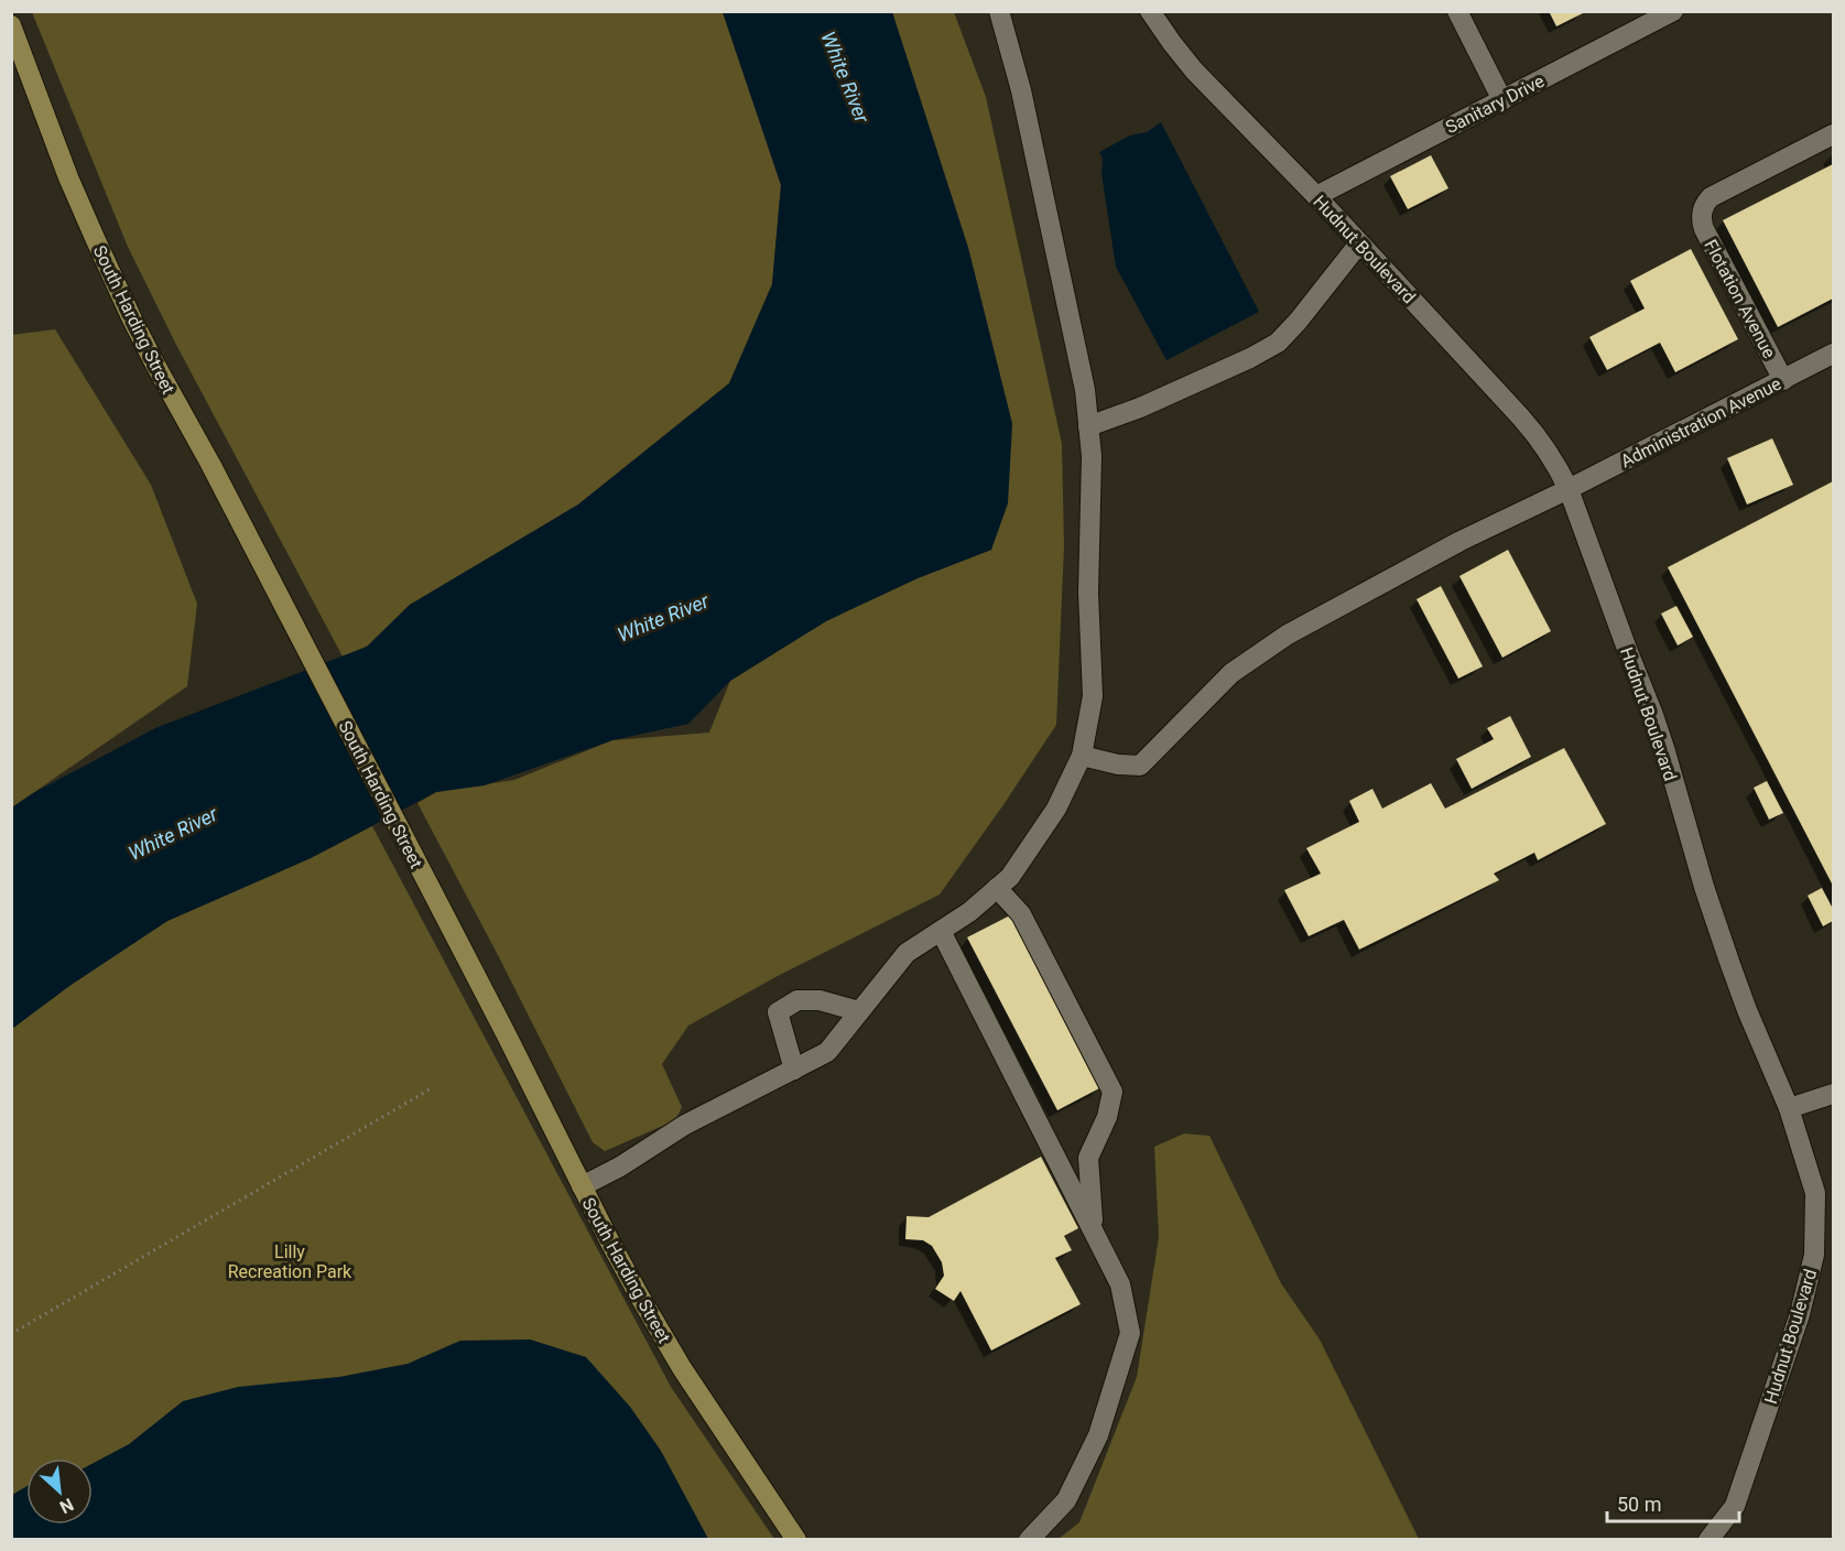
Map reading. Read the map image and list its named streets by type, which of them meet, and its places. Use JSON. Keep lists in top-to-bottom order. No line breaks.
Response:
{"streets":{"main road":["South Harding Street"],"street":["Sanitary Drive","Hudnut Boulevard","Flotation Avenue","Administration Avenue"]},"crossings":[["Sanitary Drive","Hudnut Boulevard"],["Hudnut Boulevard","Administration Avenue"],["Flotation Avenue","Administration Avenue"]],"water":["White River"],"parks":["Lilly Recreation Park"],"scale_bar":"50 m","north":"bottom right"}
